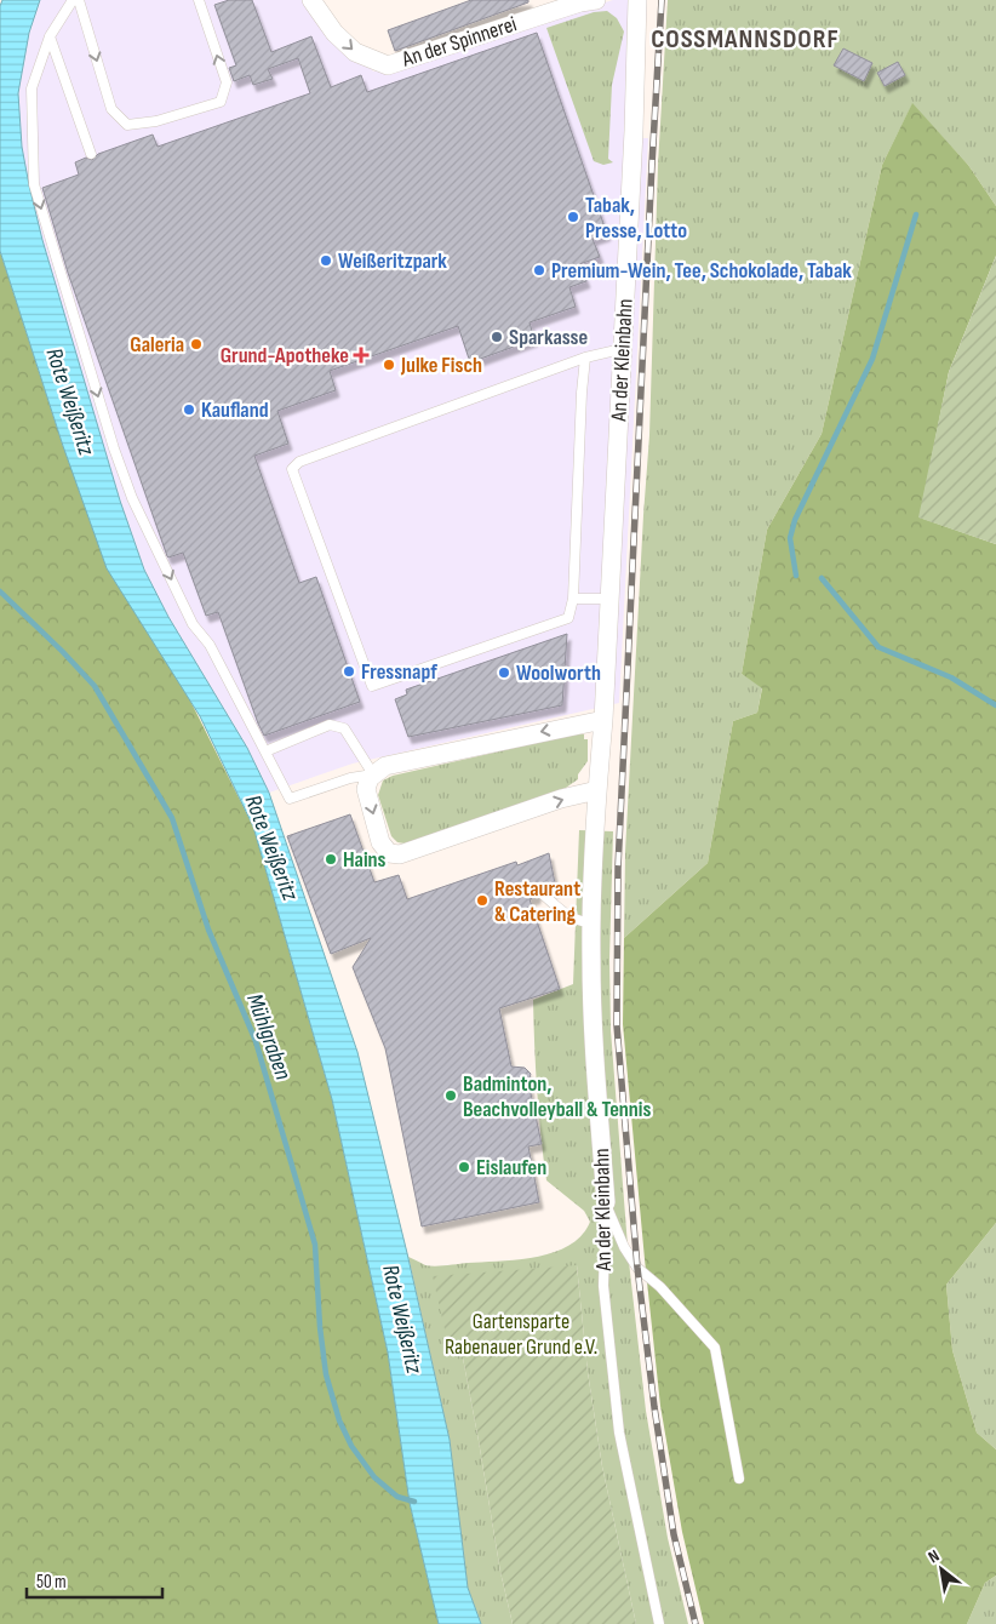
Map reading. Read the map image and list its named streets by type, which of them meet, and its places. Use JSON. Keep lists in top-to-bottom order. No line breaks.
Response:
{"streets":{"street":["An der Spinnerei","An der Kleinbahn"]},"one_way":["An der Spinnerei"],"districts":["COSSMANNSDORF"],"water":["Rote Weißeritz","Mühlgraben"],"parks":["Gartensparte Rabenauer Grund e.V."],"places":{"other":["Tabak, Presse, Lotto","Weißeritzpark","Premium-Wein, Tee, Schokolade, Tabak","Sparkasse","Galeria","Julke Fisch","Kaufland","Fressnapf","Woolworth","Hains","Restaurant & Catering","Badminton, Beachvolleyball & Tennis","Eislaufen"],"health":["Grund-Apotheke"]},"scale_bar":"50 m","north":"top left"}
